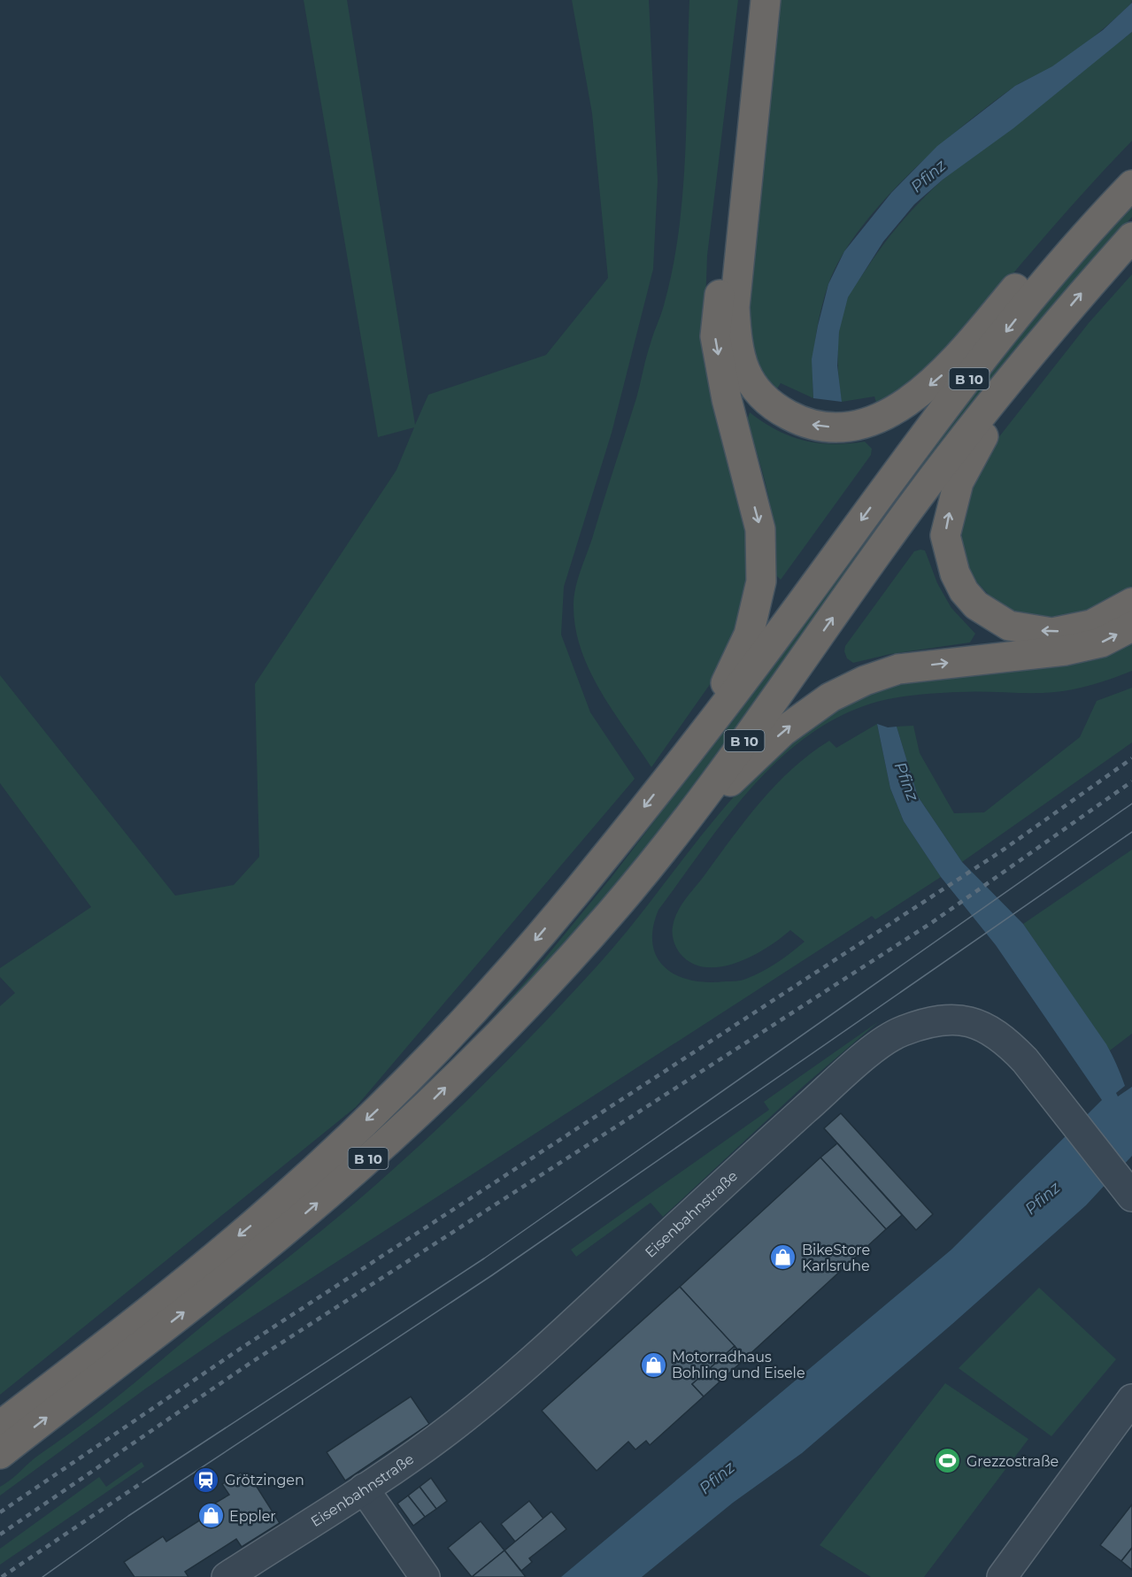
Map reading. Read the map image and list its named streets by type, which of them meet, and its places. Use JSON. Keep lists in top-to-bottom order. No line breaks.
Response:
{"streets":{"highway":["B 10"],"street":["Eisenbahnstraße"]},"water":["Pfinz"],"places":{"shop":["BikeStore Karlsruhe","Motorradhaus Bohling und Eisele","Eppler"],"sports":["Grezzostraße"],"station":["Grötzingen"]}}
